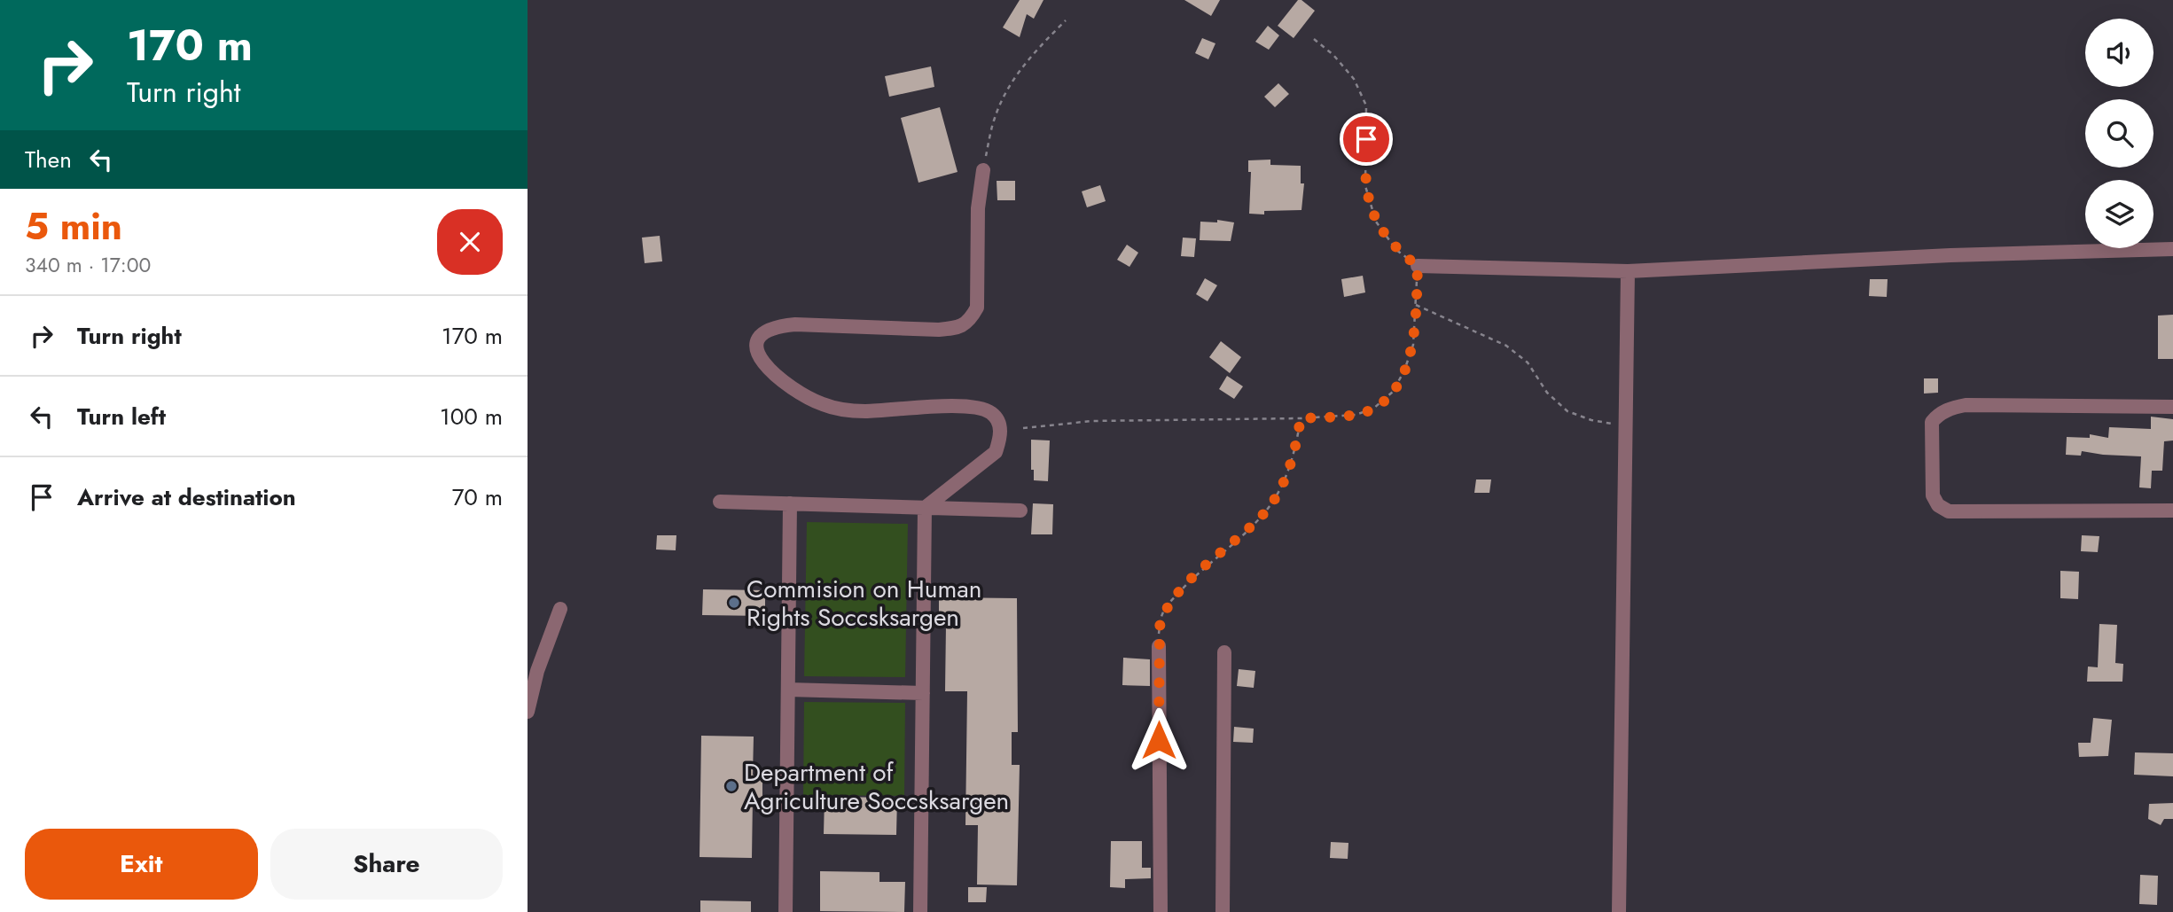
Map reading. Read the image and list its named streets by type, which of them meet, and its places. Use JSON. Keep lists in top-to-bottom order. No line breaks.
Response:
{"places":["Commision on Human Rights Soccsksargen","Department of Agriculture Soccsksargen"],"page":{"turn":["170 m","Turn right"],"then":"Then","heading":["5 min","340 m · 17:00"],"list":[{"name":"Turn right","value":"170 m"},{"name":"Turn left","value":"100 m"},{"name":"Arrive at destination","value":"70 m"}],"buttons":["Exit","Share"]}}
